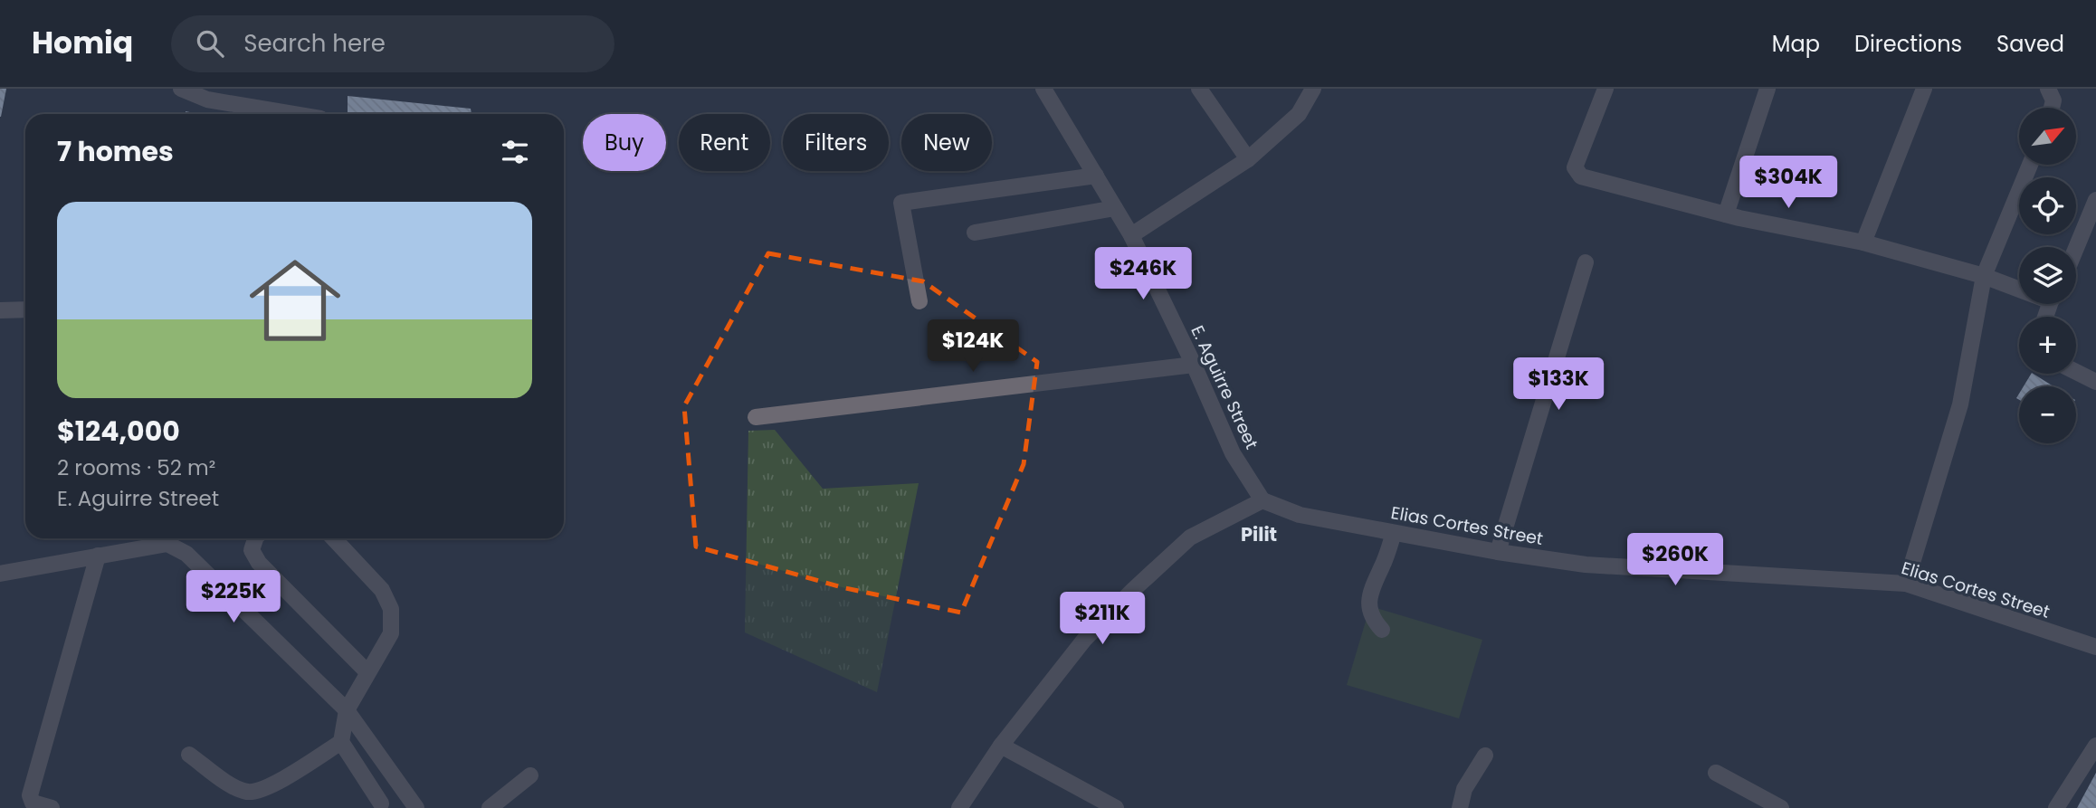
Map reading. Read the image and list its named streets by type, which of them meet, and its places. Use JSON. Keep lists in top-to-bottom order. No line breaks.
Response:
{"streets":{"street":["E. Aguirre Street","Elias Cortes Street"]},"crossings":[["E. Aguirre Street","Elias Cortes Street"]],"districts":["Pilit"],"north":"top right","page":{"header":"Homiq","search":"Search here","nav":["Map","Directions","Saved"],"map_buttons":["+","−"],"chip":["Buy","Rent","Filters","New"],"heading":"7 homes","price":["$304K","$246K","$124K","$133K","$260K","$225K","$211K"],"list":[{"name":"$124,000","note":"2 rooms · 52 m² · E. Aguirre Street"}]}}
